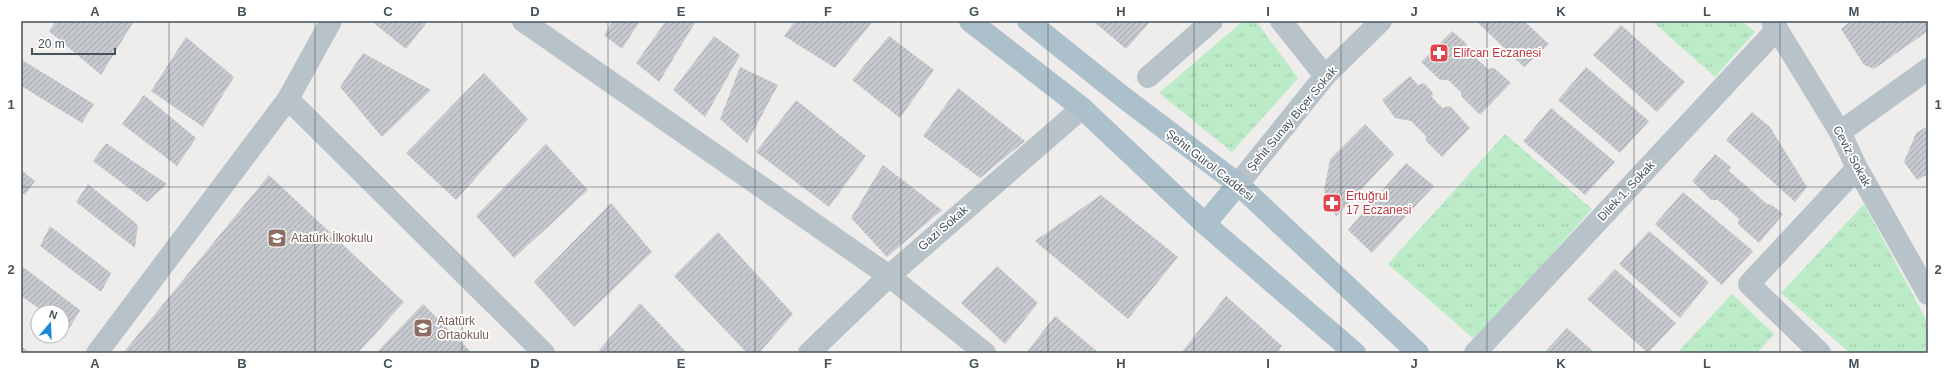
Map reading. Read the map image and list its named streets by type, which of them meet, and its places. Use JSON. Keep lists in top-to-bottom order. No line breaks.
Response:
{"streets":{"main road":["Şehit Gürol Caddesi"],"street":["Şehit Sunay Biçer Sokak","Ceviz Sokak","Dilek 1. Sokak","Gazi Sokak"]},"crossings":[["Şehit Sunay Biçer Sokak","Şehit Gürol Caddesi"],["Ceviz Sokak","Dilek 1. Sokak"]],"places":{"pharmacy":["Elifcan Eczanesi","Ertuğrul 17 Eczanesi"],"school or university":["Atatürk İlkokulu","Atatürk Ortaokulu"]},"scale_bar":"20 m","north":"top","grid":{"columns":["A","B","C","D","E","F","G","H","I","J","K","L","M"],"rows":["1","2"]}}
